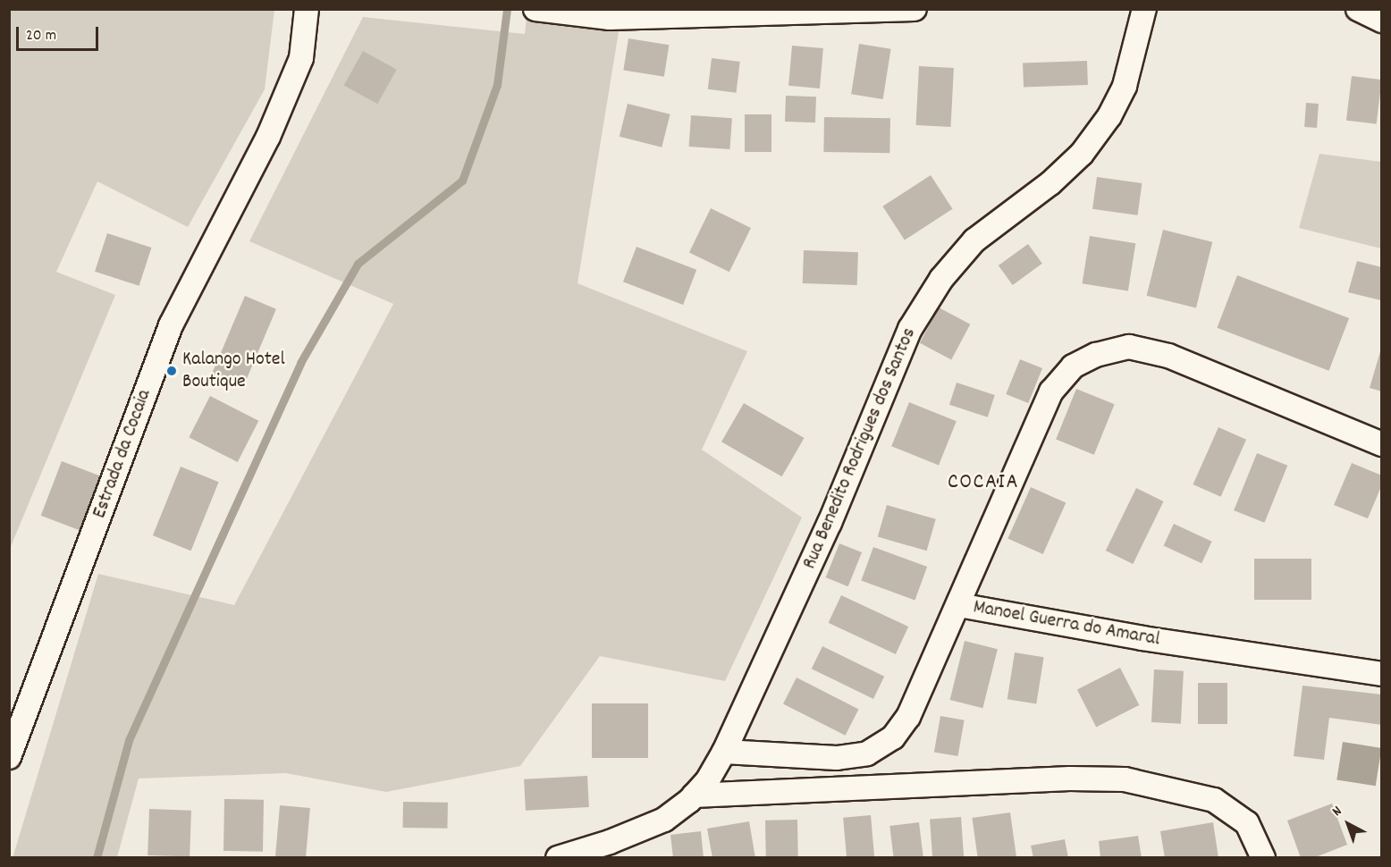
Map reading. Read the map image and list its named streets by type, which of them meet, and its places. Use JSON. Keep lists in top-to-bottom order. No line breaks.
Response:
{"streets":{"street":["Rua Benedito Rodrigues dos Santos","Estrada da Cocaia","Manoel Guerra do Amaral"]},"districts":["COCAIA"],"places":["Kalango Hotel Boutique"],"scale_bar":"20 m","north":"top left"}
